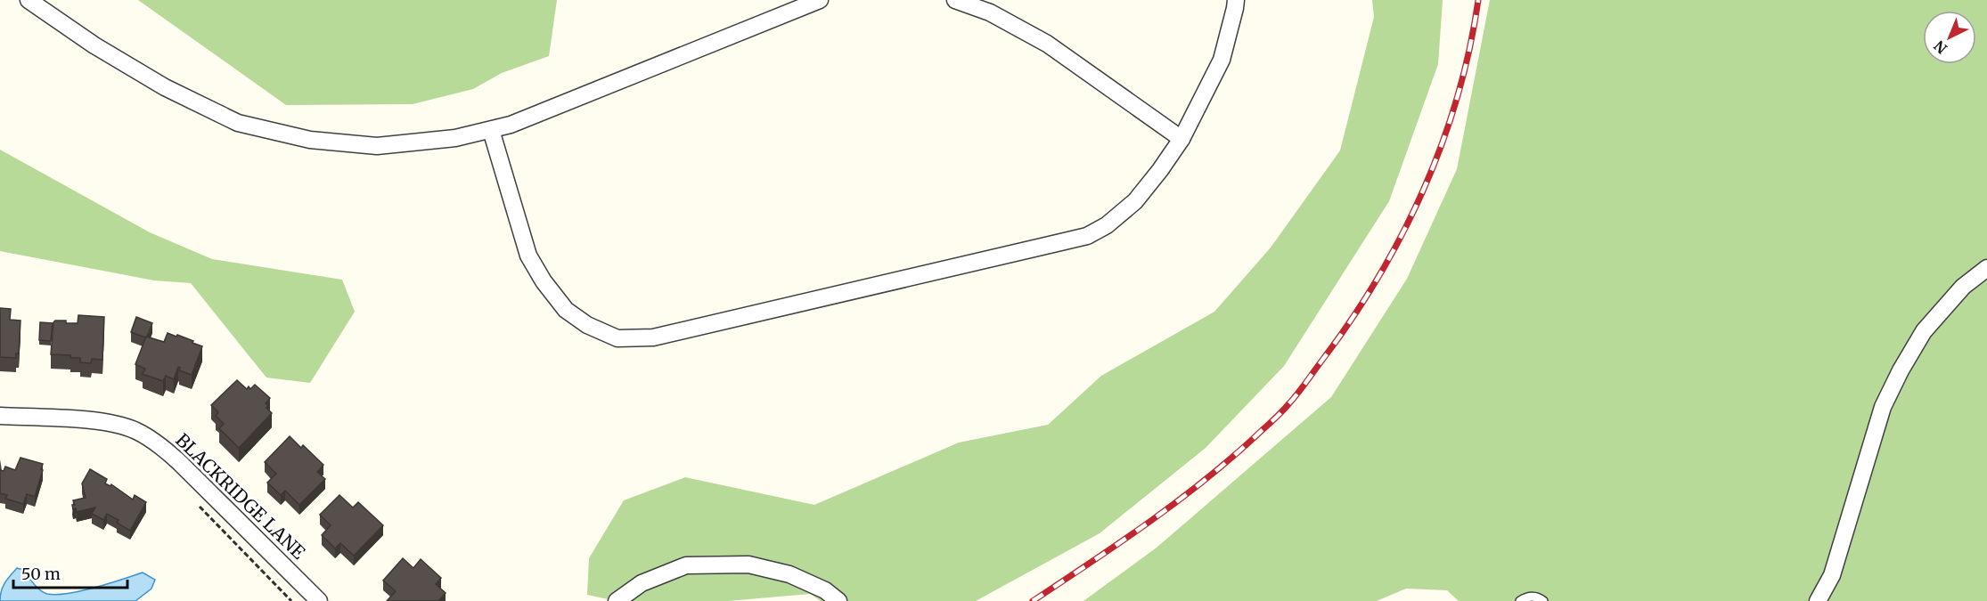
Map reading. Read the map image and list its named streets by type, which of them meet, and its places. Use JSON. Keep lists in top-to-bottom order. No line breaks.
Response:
{"streets":{"street":["BLACKRIDGE LANE"]},"scale_bar":"50 m","north":"bottom left"}
